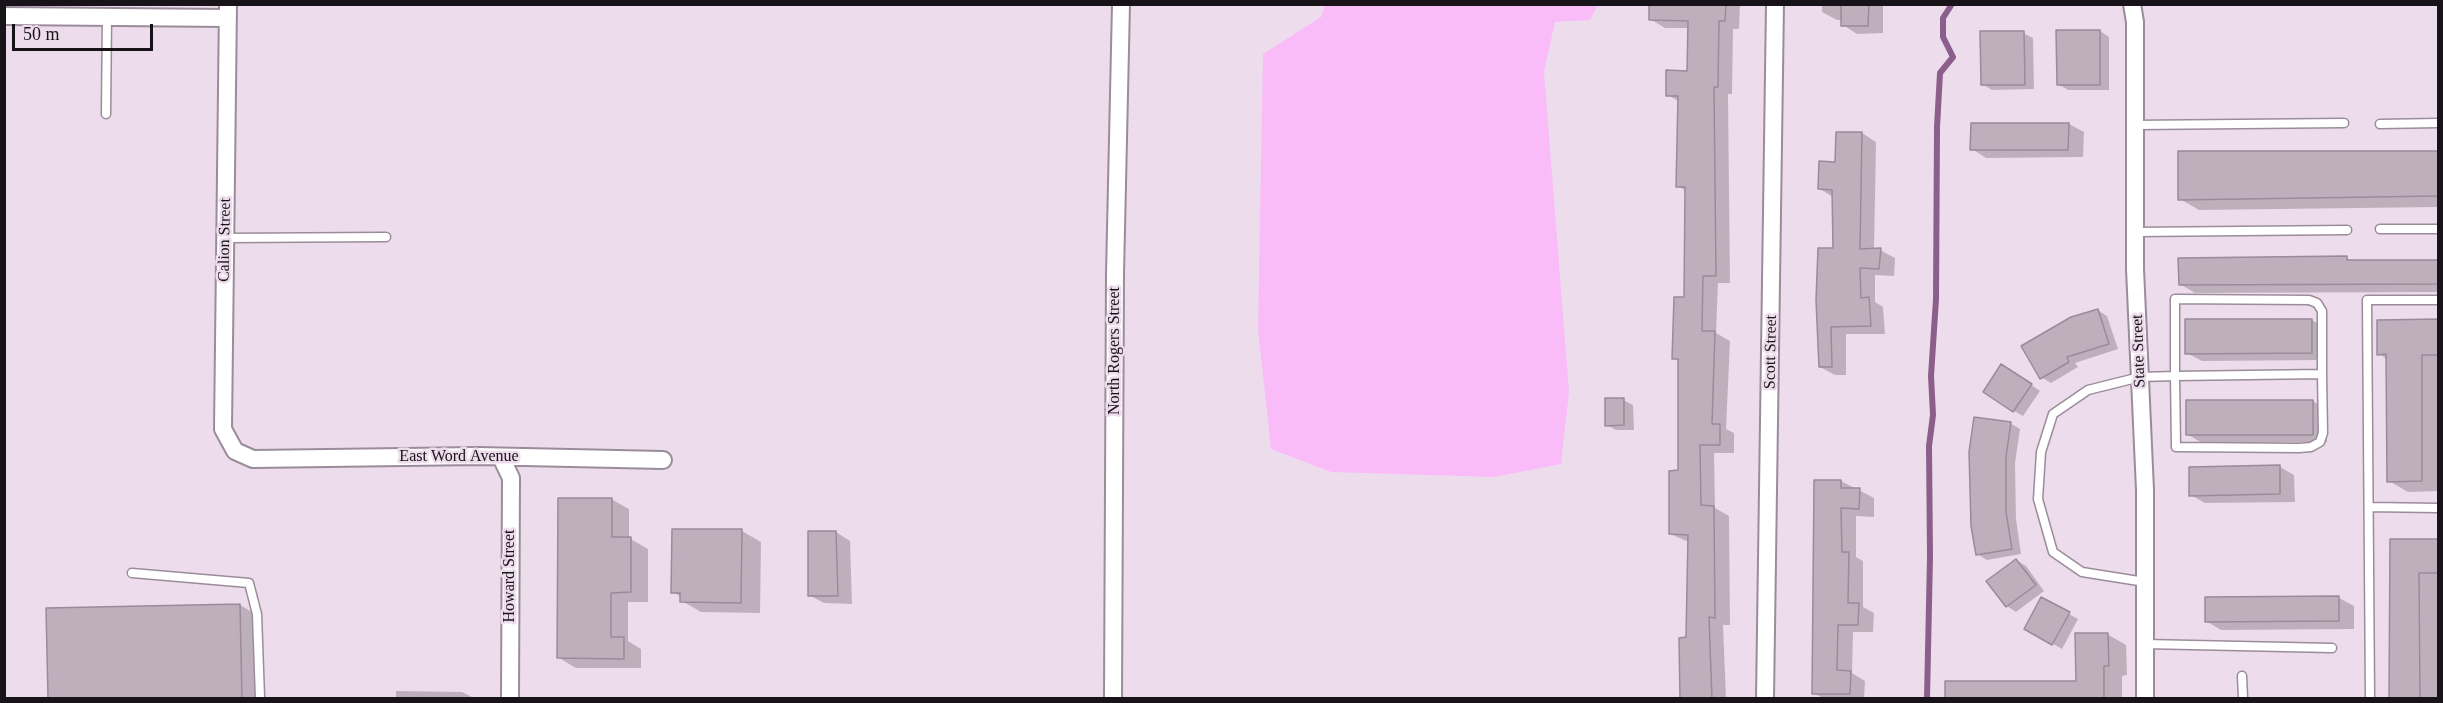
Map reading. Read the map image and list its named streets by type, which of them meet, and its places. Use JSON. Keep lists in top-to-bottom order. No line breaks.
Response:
{"streets":{"street":["Calion Street","North Rogers Street","State Street","Scott Street","East Word Avenue","Howard Street"]},"crossings":[["Calion Street","East Word Avenue"],["East Word Avenue","Howard Street"]],"scale_bar":"50 m"}
